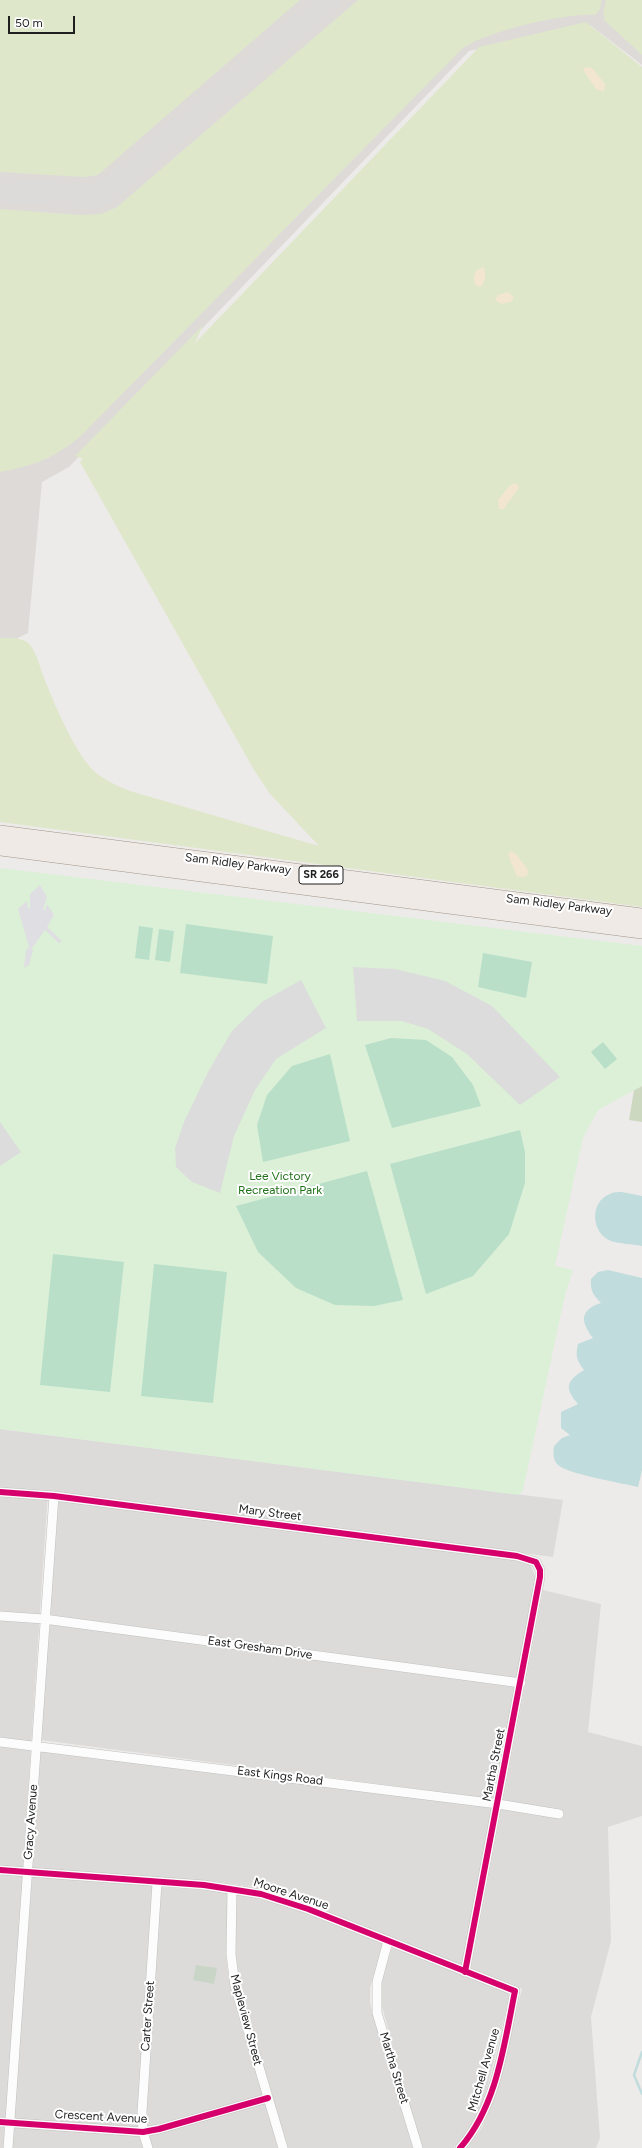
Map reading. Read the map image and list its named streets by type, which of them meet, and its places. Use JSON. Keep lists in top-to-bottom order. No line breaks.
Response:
{"streets":{"main road":["Sam Ridley Parkway","SR 266"],"street":["Mary Street","East Gresham Drive","Martha Street","East Kings Road","Gracy Avenue","Moore Avenue","Carter Street","Mapleview Street","Mitchell Avenue","Crescent Avenue"]},"crossings":[["Mary Street","Martha Street"],["Mary Street","Gracy Avenue"],["East Gresham Drive","Martha Street"],["East Gresham Drive","Gracy Avenue"],["Martha Street","East Kings Road"],["Martha Street","Moore Avenue"],["East Kings Road","Gracy Avenue"],["Gracy Avenue","Moore Avenue"],["Gracy Avenue","Crescent Avenue"],["Moore Avenue","Carter Street"],["Moore Avenue","Mapleview Street"],["Moore Avenue","Mitchell Avenue"],["Carter Street","Crescent Avenue"],["Mapleview Street","Crescent Avenue"]],"parks":["Lee Victory Recreation Park"],"scale_bar":"50 m"}
